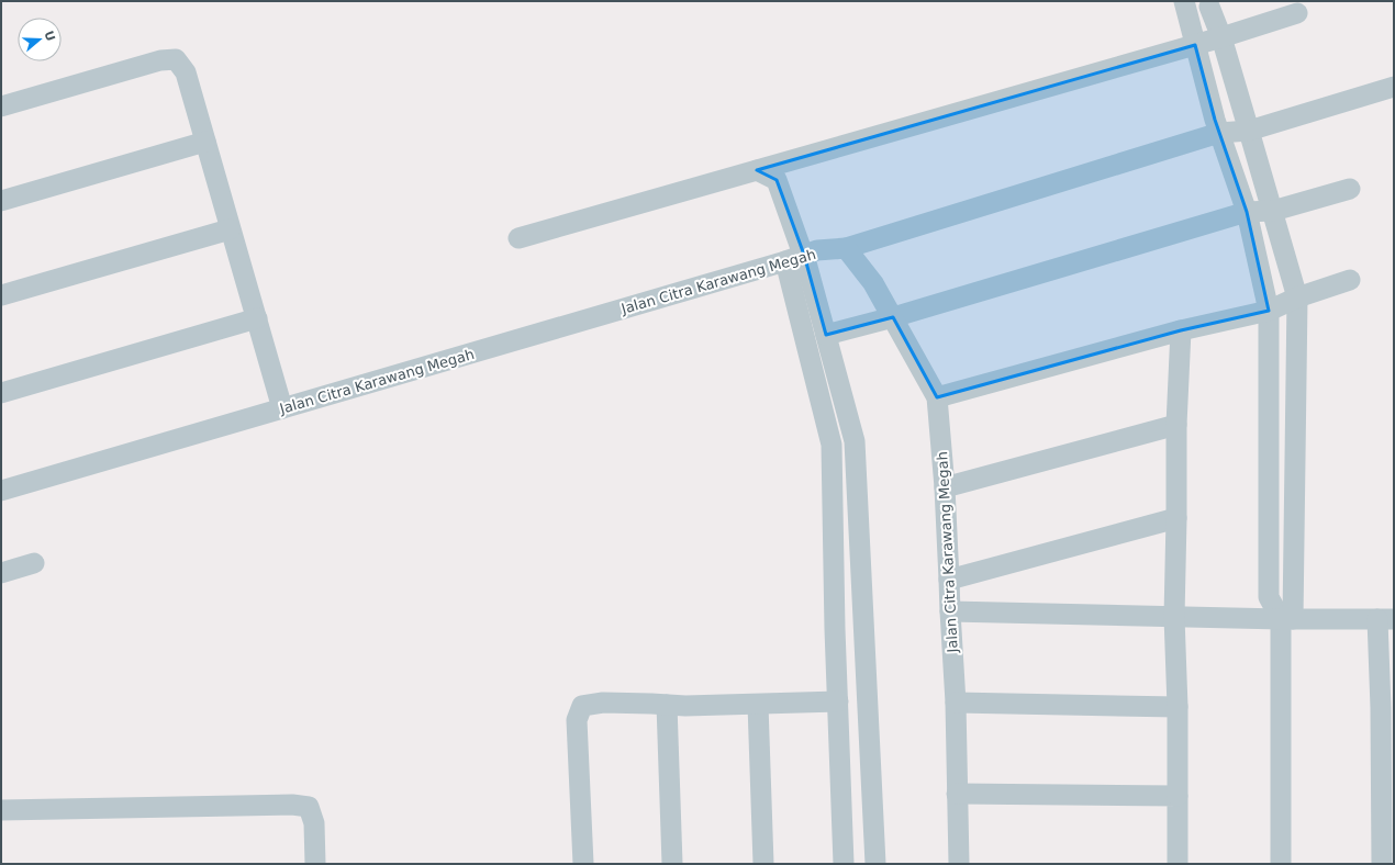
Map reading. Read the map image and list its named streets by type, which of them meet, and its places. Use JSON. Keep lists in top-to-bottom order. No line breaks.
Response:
{"streets":{"street":["Jalan Citra Karawang Megah"]},"north":"right"}
